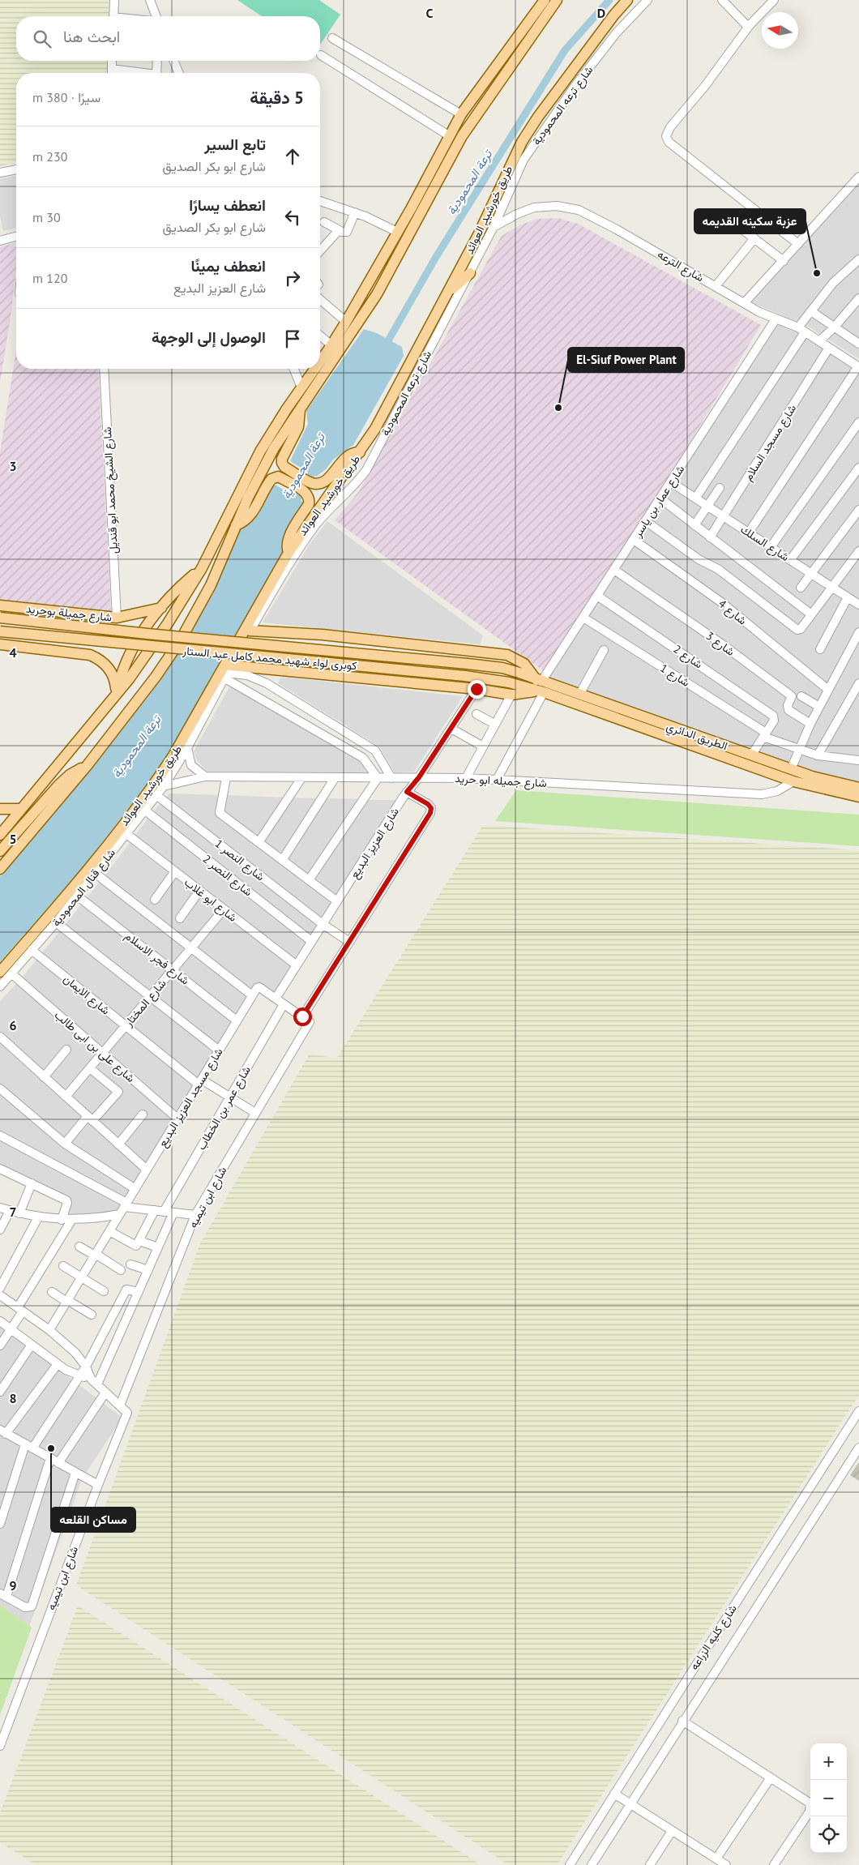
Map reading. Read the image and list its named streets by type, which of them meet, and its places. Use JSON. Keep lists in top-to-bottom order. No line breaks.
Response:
{"streets":{"main road":["طريق خورشيد, العوائد","شارع جميلة بوحريد","كوبرى لواء شهيد محمد كامل عبد الستار","الطريق الدائري"],"street":["شارع ترعه المحمودية","شارع الترعه","شارع مسجد السلام","شارع الشيخ محمد ابو قنديل","شارع عمار بن ياسر","شارع السلك","شارع 4","شارع 3","شارع 2","شارع 1","شارع جميله ابو حريد","شارع العزيز البديع","شارع النصر 1","شارع النصر 2","شارع قنال المحمودية","شارع ابو غلاب","شارع فجر الاسلام","شارع الايمان","شارع المختار","شارع على بن ابى طالب","شارع مسجد العزيز البديع","شارع عمر بن الخطاب","شارع ابن تيميه","شارع كليه الزراعه"]},"crossings":[["شارع ترعه المحمودية","شارع الترعه"],["شارع ترعه المحمودية","شارع جميله ابو حريد"],["شارع ترعه المحمودية","شارع قنال المحمودية"],["شارع الترعه","شارع مسجد السلام"],["شارع الترعه","شارع عمار بن ياسر"],["شارع مسجد السلام","شارع السلك"],["شارع الشيخ محمد ابو قنديل","شارع جميلة بوحريد"],["شارع عمار بن ياسر","شارع السلك"],["شارع عمار بن ياسر","شارع 4"],["شارع عمار بن ياسر","شارع 3"],["شارع عمار بن ياسر","شارع 2"],["شارع عمار بن ياسر","كوبرى لواء شهيد محمد كامل عبد الستار"],["شارع عمار بن ياسر","شارع 1"],["شارع عمار بن ياسر","الطريق الدائري"],["شارع عمار بن ياسر","شارع جميله ابو حريد"],["شارع 2","شارع 1"],["كوبرى لواء شهيد محمد كامل عبد الستار","الطريق الدائري"],["الطريق الدائري","شارع جميله ابو حريد"],["شارع جميله ابو حريد","شارع العزيز البديع"],["شارع جميله ابو حريد","شارع قنال المحمودية"],["شارع العزيز البديع","شارع النصر 1"],["شارع العزيز البديع","شارع النصر 2"],["شارع العزيز البديع","شارع ابو غلاب"],["شارع النصر 1","شارع قنال المحمودية"],["شارع النصر 2","شارع قنال المحمودية"],["شارع قنال المحمودية","شارع ابو غلاب"],["شارع قنال المحمودية","شارع فجر الاسلام"],["شارع قنال المحمودية","شارع الايمان"],["شارع قنال المحمودية","شارع على بن ابى طالب"],["شارع ابو غلاب","شارع المختار"],["شارع فجر الاسلام","شارع المختار"],["شارع فجر الاسلام","شارع مسجد العزيز البديع"],["شارع الايمان","شارع المختار"],["شارع الايمان","شارع مسجد العزيز البديع"],["شارع الايمان","شارع عمر بن الخطاب"],["شارع الايمان","شارع ابن تيميه"],["شارع المختار","شارع على بن ابى طالب"],["شارع على بن ابى طالب","شارع مسجد العزيز البديع"]],"water":["ترعة المحمودية"],"places":["عزبة سكينه القديمه","El-Siuf Power Plant","مساكن القلعه"],"north":"left","page":{"search":"ابحث هنا","heading":["5 دقيقة","سيرًا · 380 m"],"list":[["تابع السير","شارع ابو بكر الصديق","230 m"],["انعطف يسارًا","شارع ابو بكر الصديق","30 m"],["انعطف يمينًا","شارع العزيز البديع","120 m"],"الوصول إلى الوجهة"],"map_buttons":["+","−"]},"grid":{"columns":["C","D"],"rows":["3","4","5","6","7","8","9"]}}
